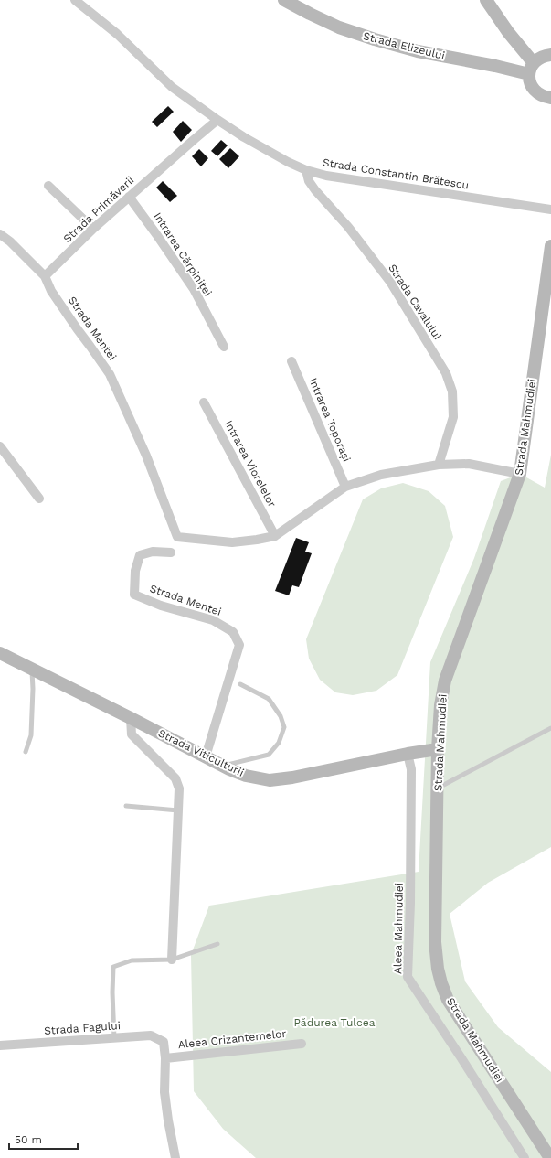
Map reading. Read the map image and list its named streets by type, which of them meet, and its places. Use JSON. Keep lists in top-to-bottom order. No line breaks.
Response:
{"streets":{"main road":["Strada Elizeului","Strada Mahmudiei","Strada Viticulturii"],"street":["Strada Constantin Brătescu","Strada Primăverii","Intrarea Cărpiniței","Strada Cavalului","Strada Mentei","Intrarea Toporași","Intrarea Viorelelor","Aleea Mahmudiei","Strada Fagului","Aleea Crizantemelor"]},"crossings":[["Strada Constantin Brătescu","Strada Primăverii"],["Strada Constantin Brătescu","Strada Cavalului"],["Strada Primăverii","Intrarea Cărpiniței"],["Strada Primăverii","Strada Mentei"],["Strada Mentei","Intrarea Viorelelor"],["Strada Mentei","Strada Viticulturii"],["Strada Mahmudiei","Strada Viticulturii"],["Strada Viticulturii","Aleea Mahmudiei"],["Strada Fagului","Aleea Crizantemelor"]],"parks":["Pădurea Tulcea"],"scale_bar":"50 m"}
